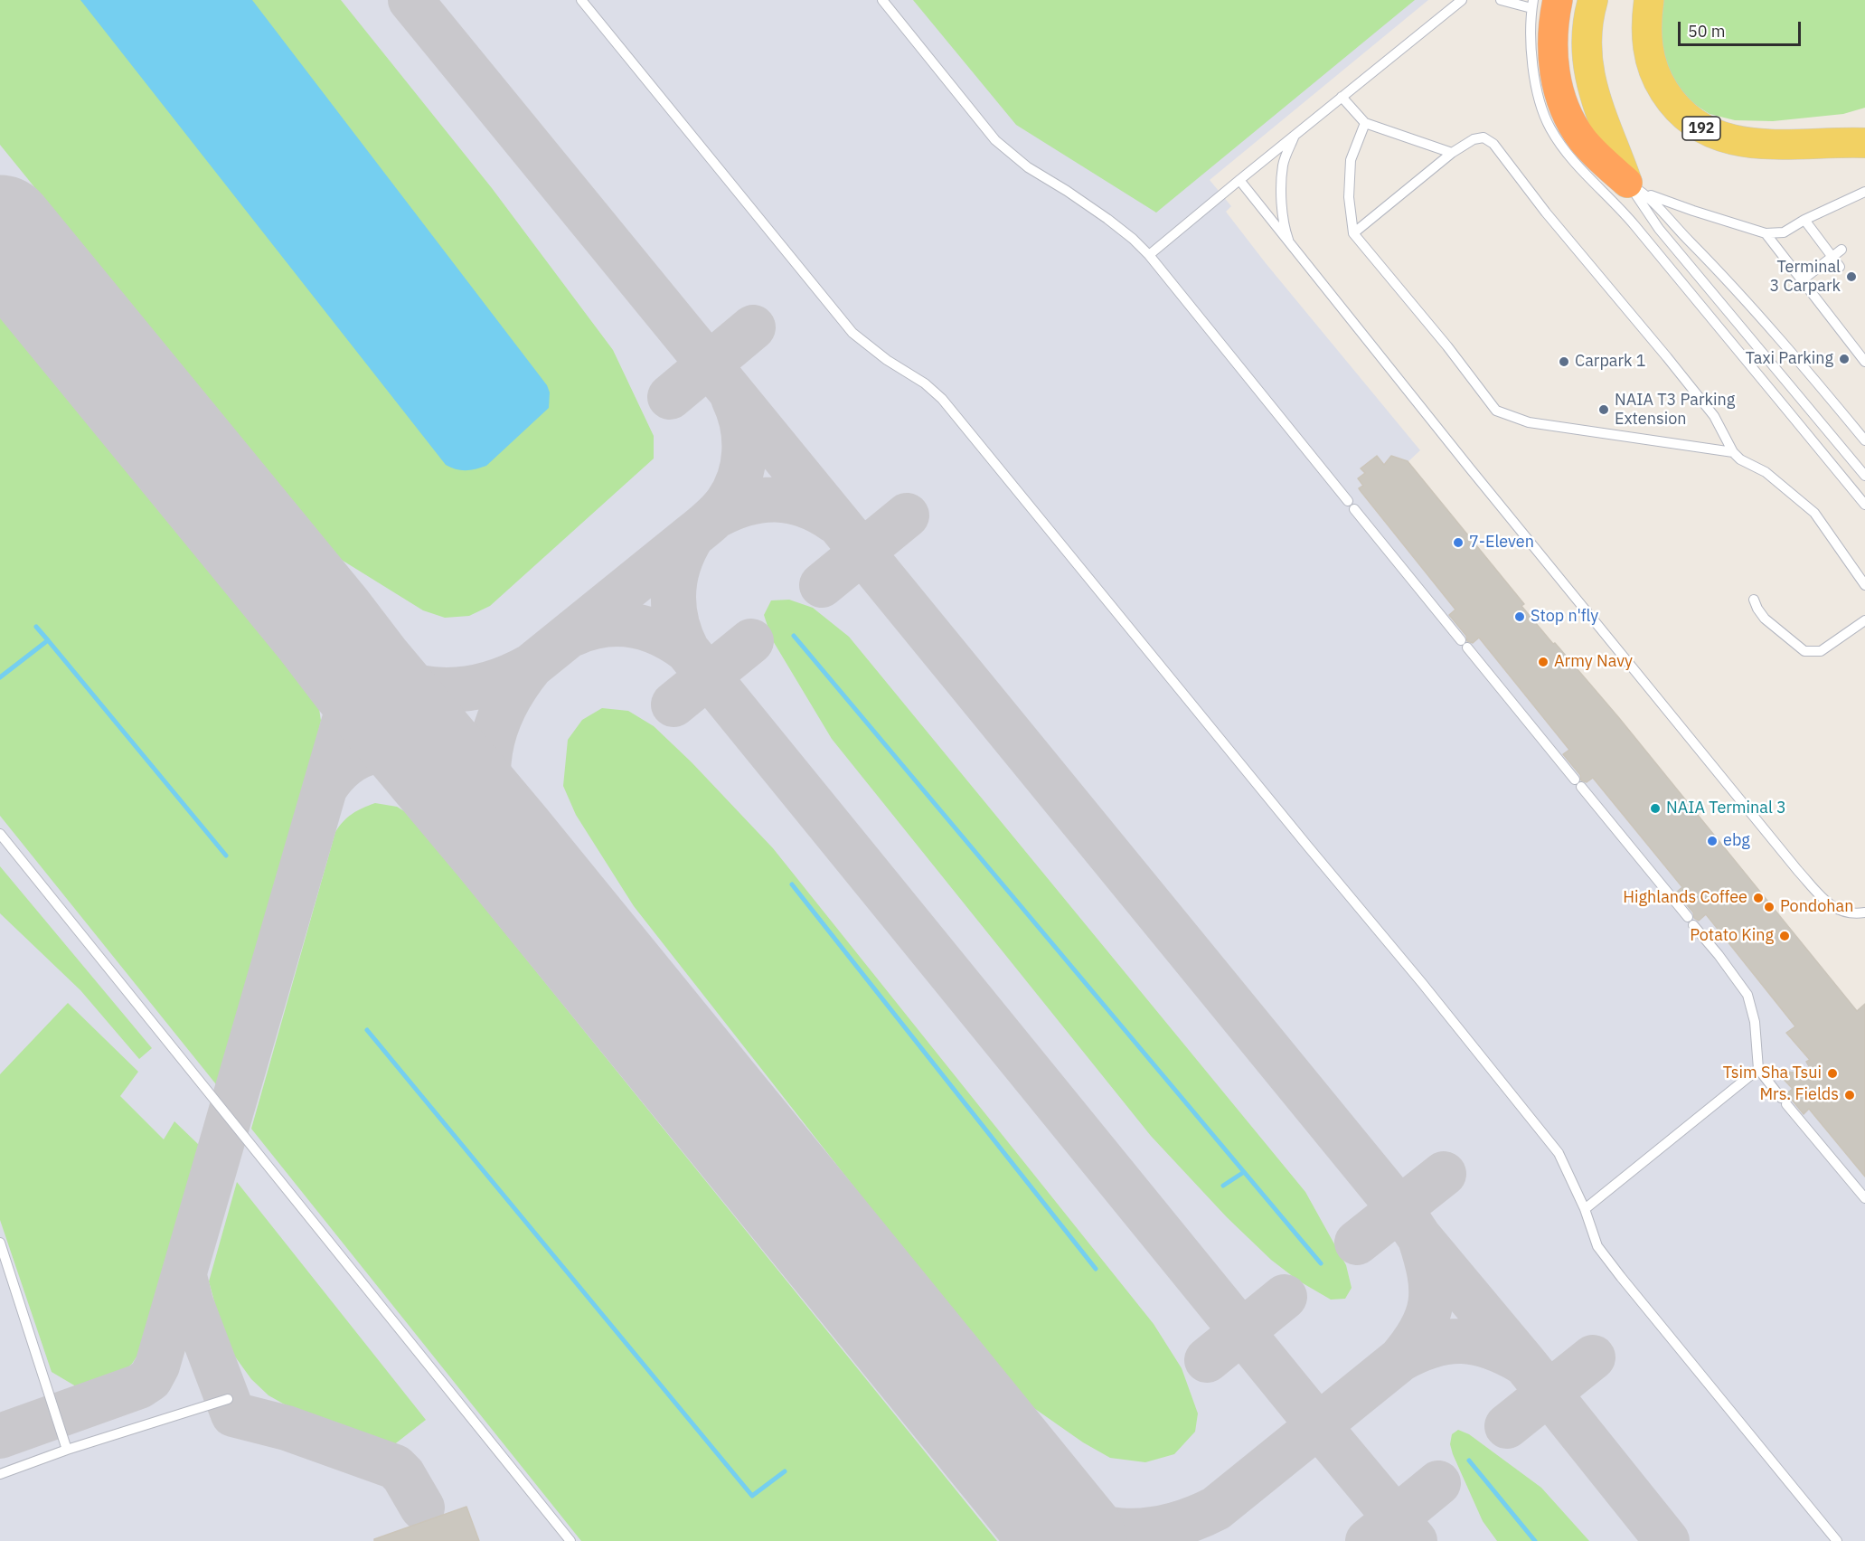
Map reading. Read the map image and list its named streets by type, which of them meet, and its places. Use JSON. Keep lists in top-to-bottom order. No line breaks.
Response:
{"streets":{"main road":["192"]},"places":["Terminal 3 Carpark","Taxi Parking","Carpark 1","NAIA T3 Parking Extension","7-Eleven","Stop n'fly","Army Navy","NAIA Terminal 3","ebg","Highlands Coffee","Pondohan","Potato King","Tsim Sha Tsui","Mrs. Fields"],"scale_bar":"50 m"}
